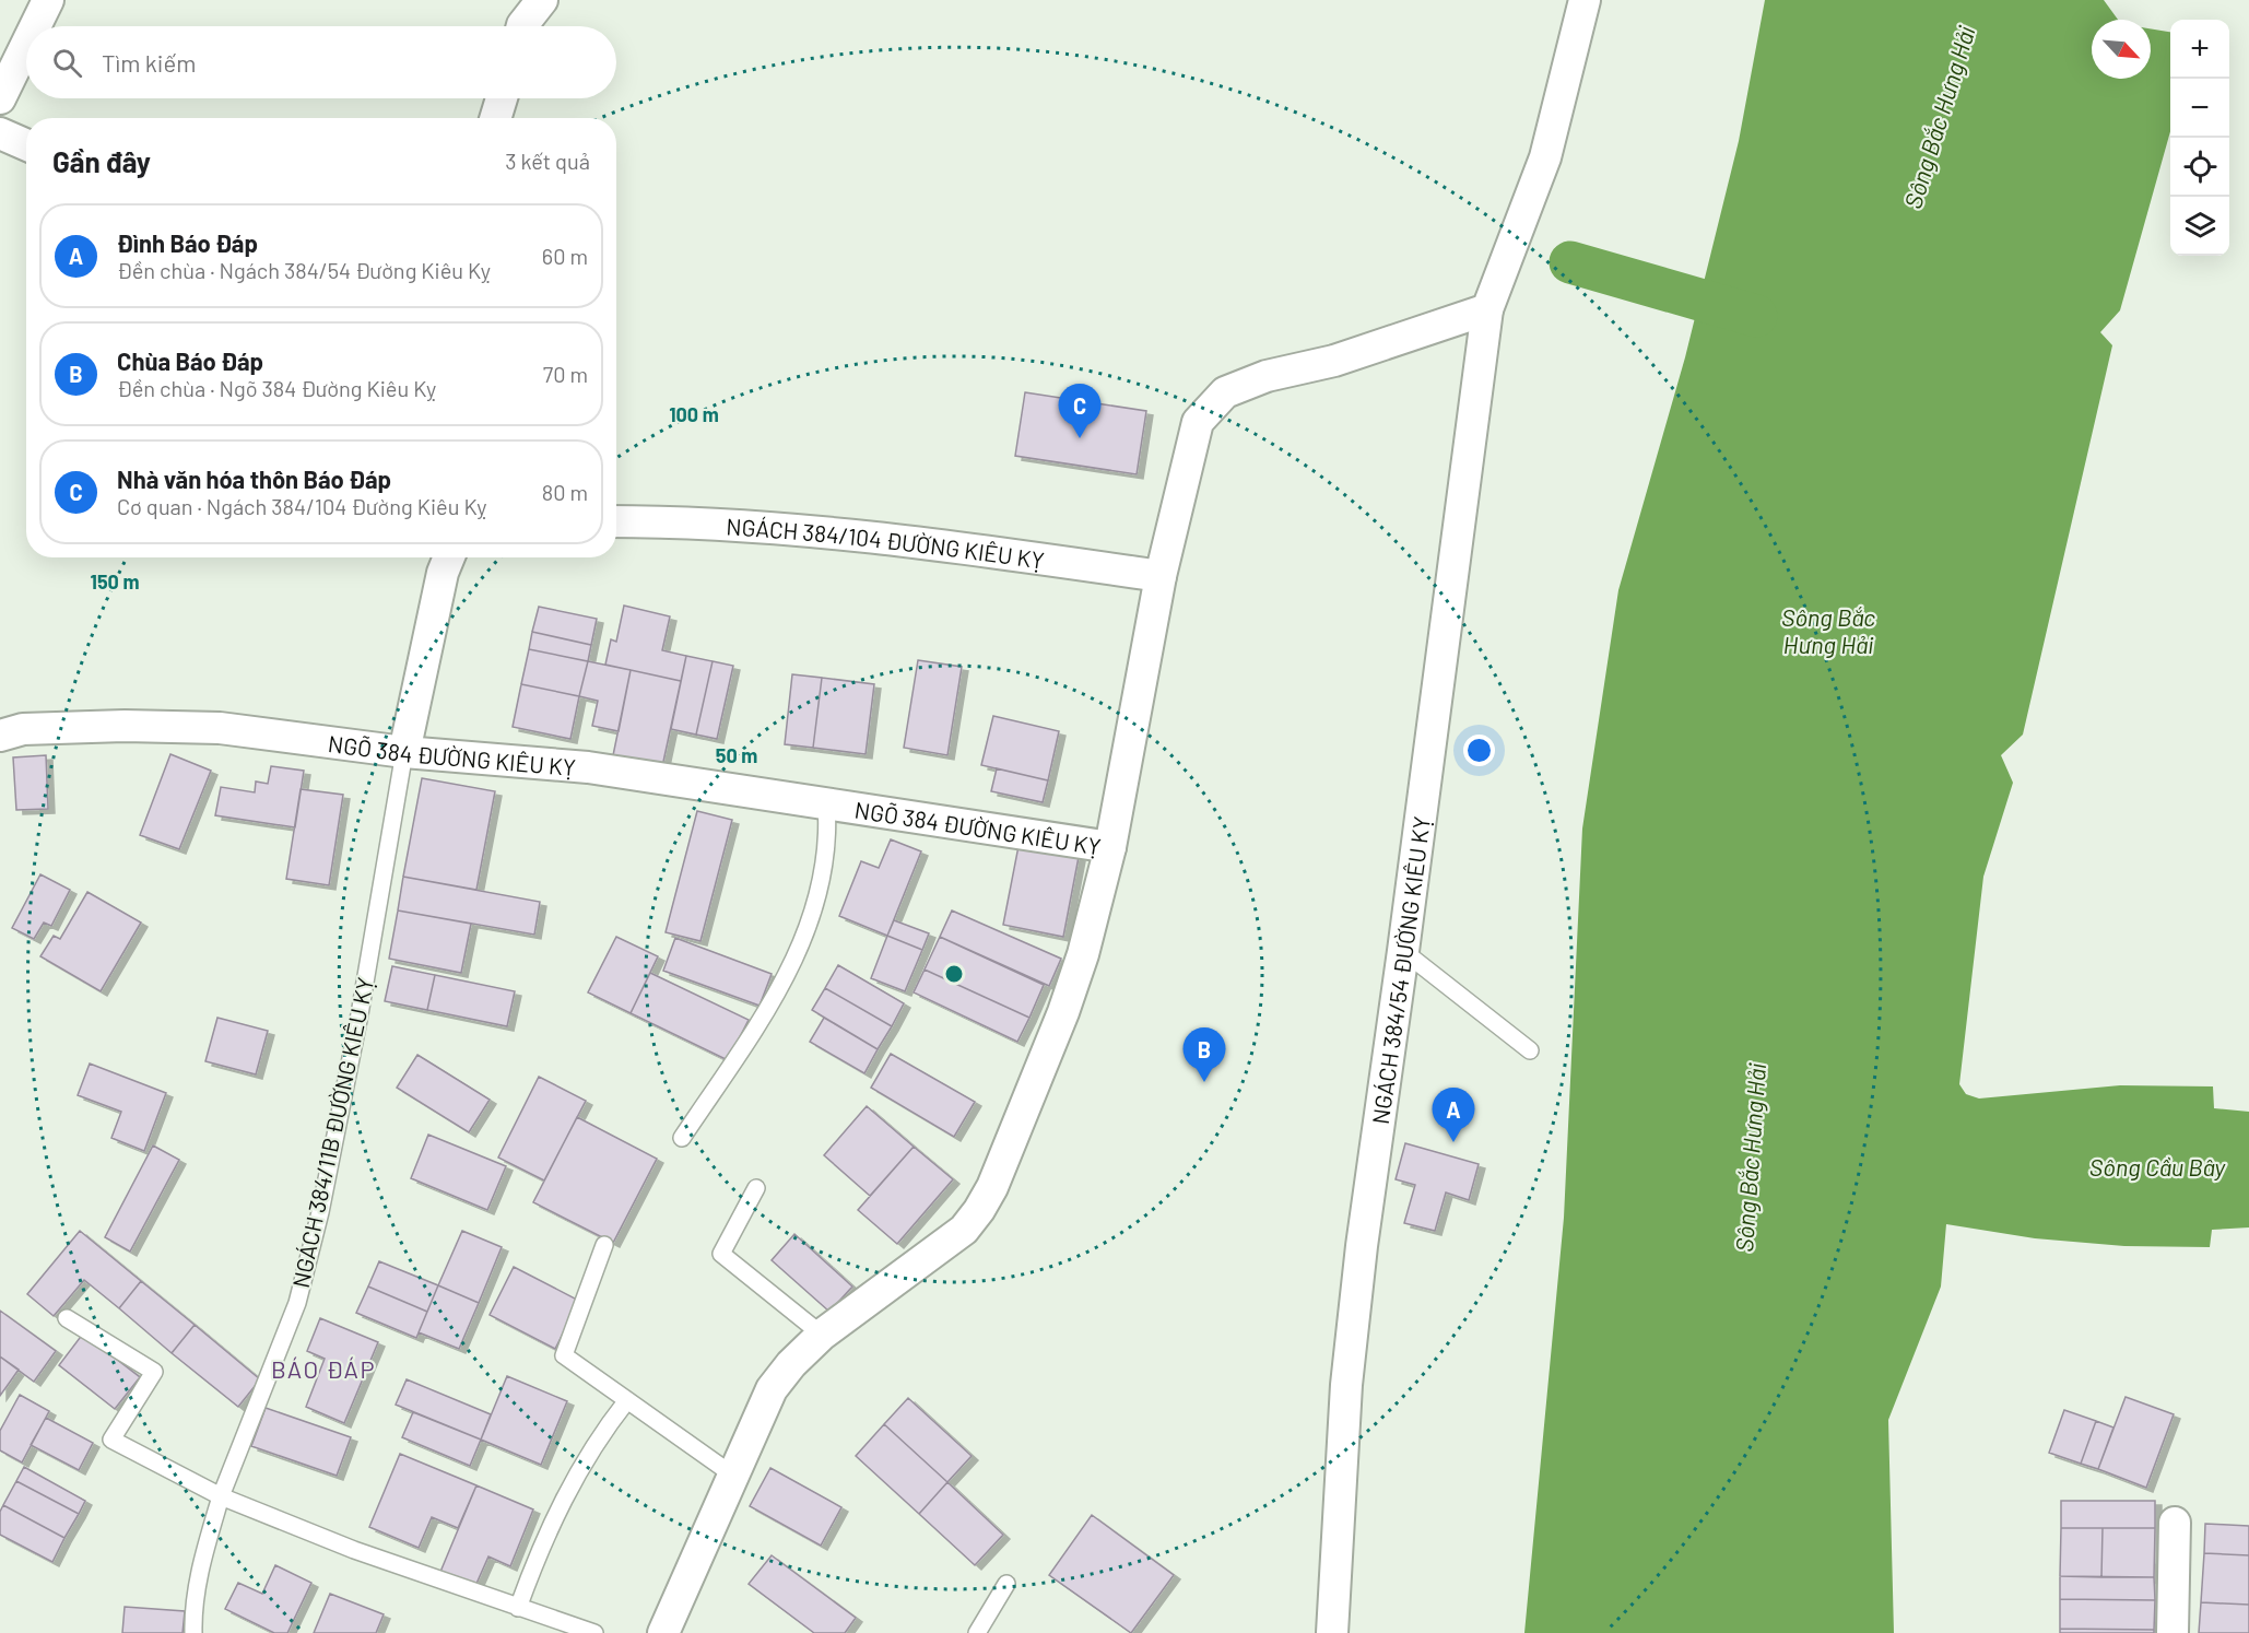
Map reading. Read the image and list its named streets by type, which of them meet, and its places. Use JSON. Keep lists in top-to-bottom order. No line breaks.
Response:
{"streets":{"street":["NGÁCH 384/104 ĐƯỜNG KIÊU KỴ","NGÕ 384 ĐƯỜNG KIÊU KỴ","NGÁCH 384/54 ĐƯỜNG KIÊU KỴ"],"lane":["NGÁCH 384/11B ĐƯỜNG KIÊU KỴ"]},"crossings":[["NGÕ 384 ĐƯỜNG KIÊU KỴ","NGÁCH 384/11B ĐƯỜNG KIÊU KỴ"]],"districts":["BÁO ĐÁP"],"water":["Sông Bắc Hưng Hải","Sông Cầu Bây"],"north":"bottom right","page":{"map_buttons":["+","−"],"search":"Tìm kiếm","heading":["Gần đây","3 kết quả"],"list":[{"mark":"A","name":"Đình Báo Đáp","note":"Đền chùa · Ngách 384/54 Đường Kiêu Kỵ","value":"60 m"},{"mark":"B","name":"Chùa Báo Đáp","note":"Đền chùa · Ngõ 384 Đường Kiêu Kỵ","value":"70 m"},{"mark":"C","name":"Nhà văn hóa thôn Báo Đáp","note":"Cơ quan · Ngách 384/104 Đường Kiêu Kỵ","value":"80 m"}],"pins":["C","B","A"]},"rings":["100 m","150 m","50 m"]}
